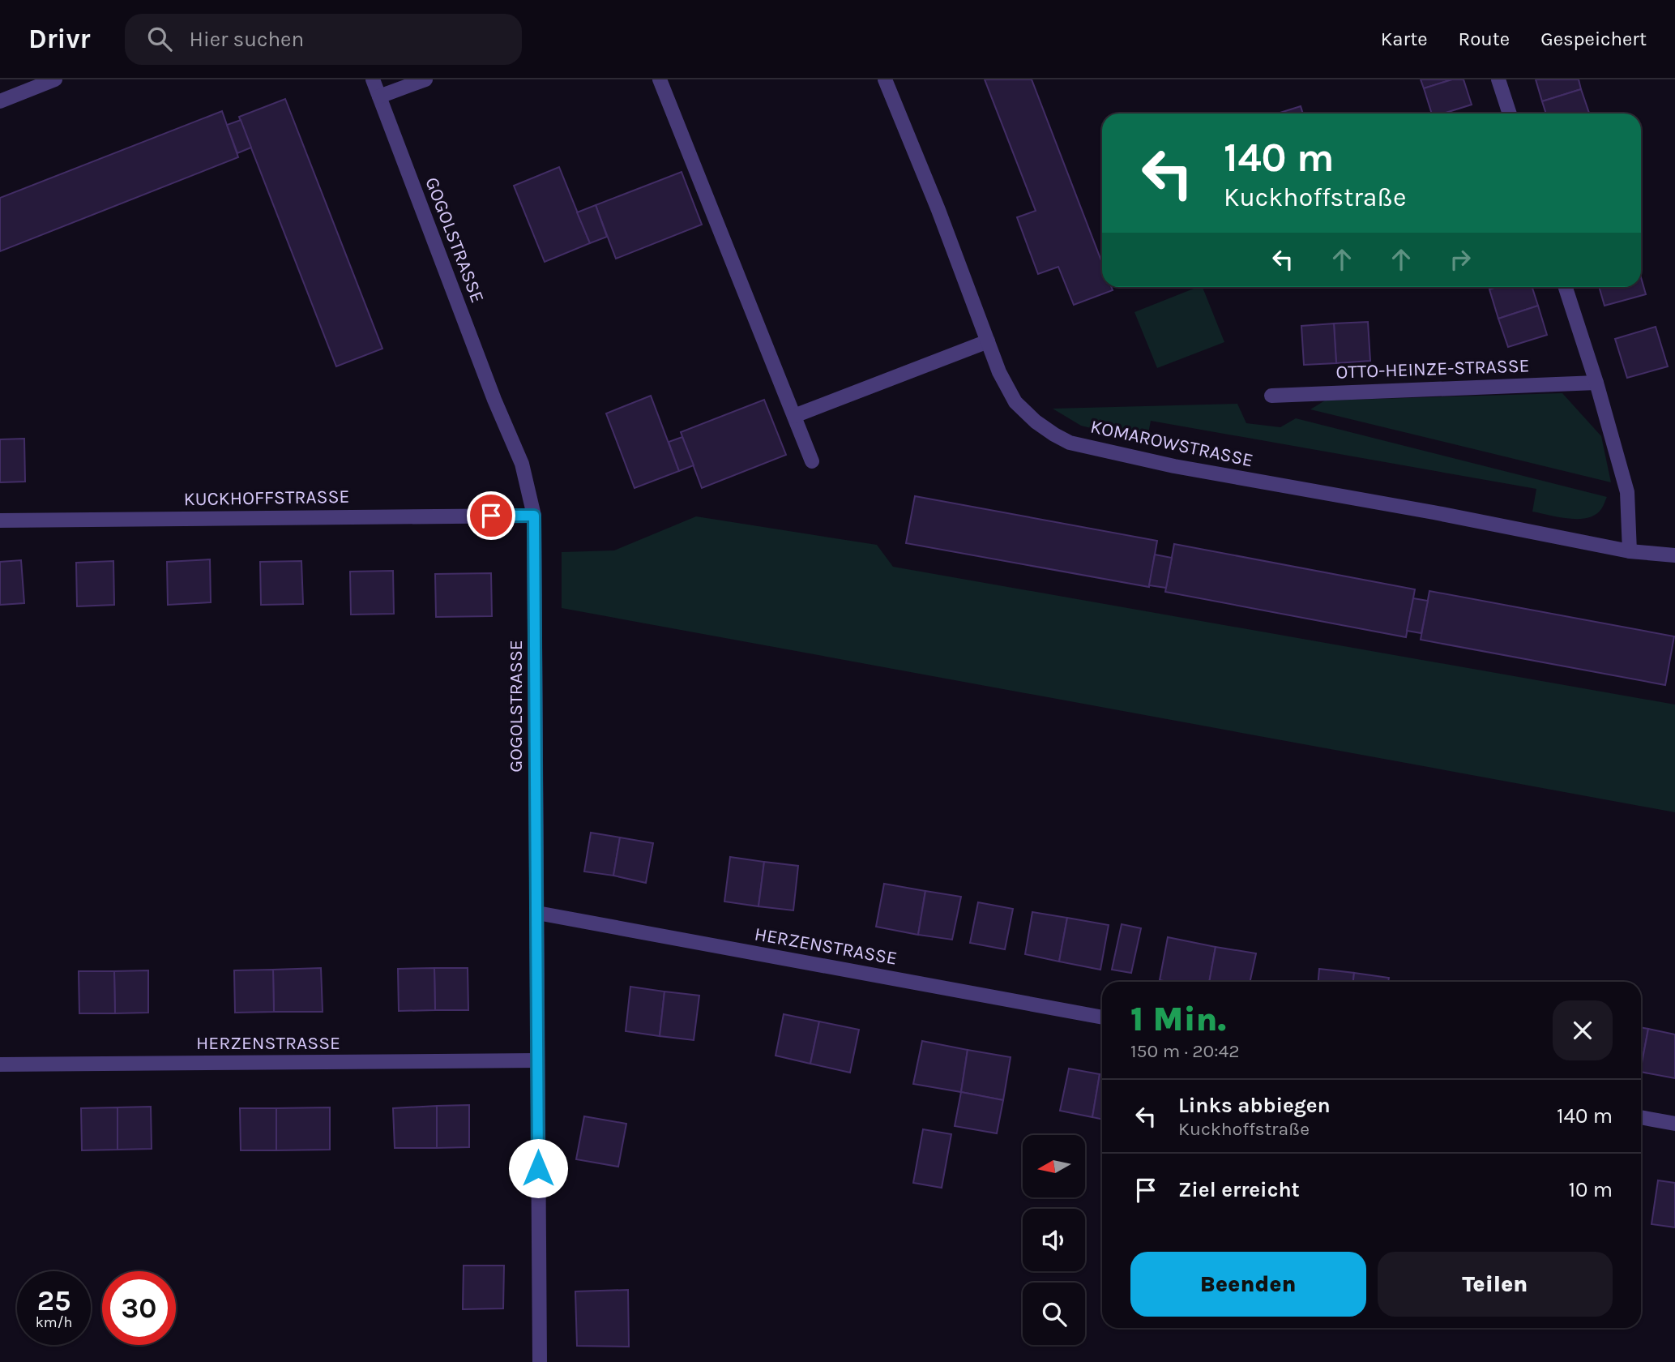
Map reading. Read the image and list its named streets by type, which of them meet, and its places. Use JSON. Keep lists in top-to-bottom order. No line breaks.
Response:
{"streets":{"street":["GOGOLSTRASSE","OTTO-HEINZE-STRASSE","KOMAROWSTRASSE","KUCKHOFFSTRASSE","HERZENSTRASSE"]},"crossings":[["GOGOLSTRASSE","KUCKHOFFSTRASSE"],["GOGOLSTRASSE","HERZENSTRASSE"]],"north":"left","page":{"header":"Drivr","search":"Hier suchen","nav":["Karte","Route","Gespeichert"],"turn":["140 m","Kuckhoffstraße"],"heading":["1 Min.","150 m · 20:42"],"list":[{"name":"Links abbiegen","note":"Kuckhoffstraße","value":"140 m"},{"name":"Ziel erreicht","value":"10 m"}],"buttons":["Beenden","Teilen"],"speed":"25 km/h","limit":"30"}}
